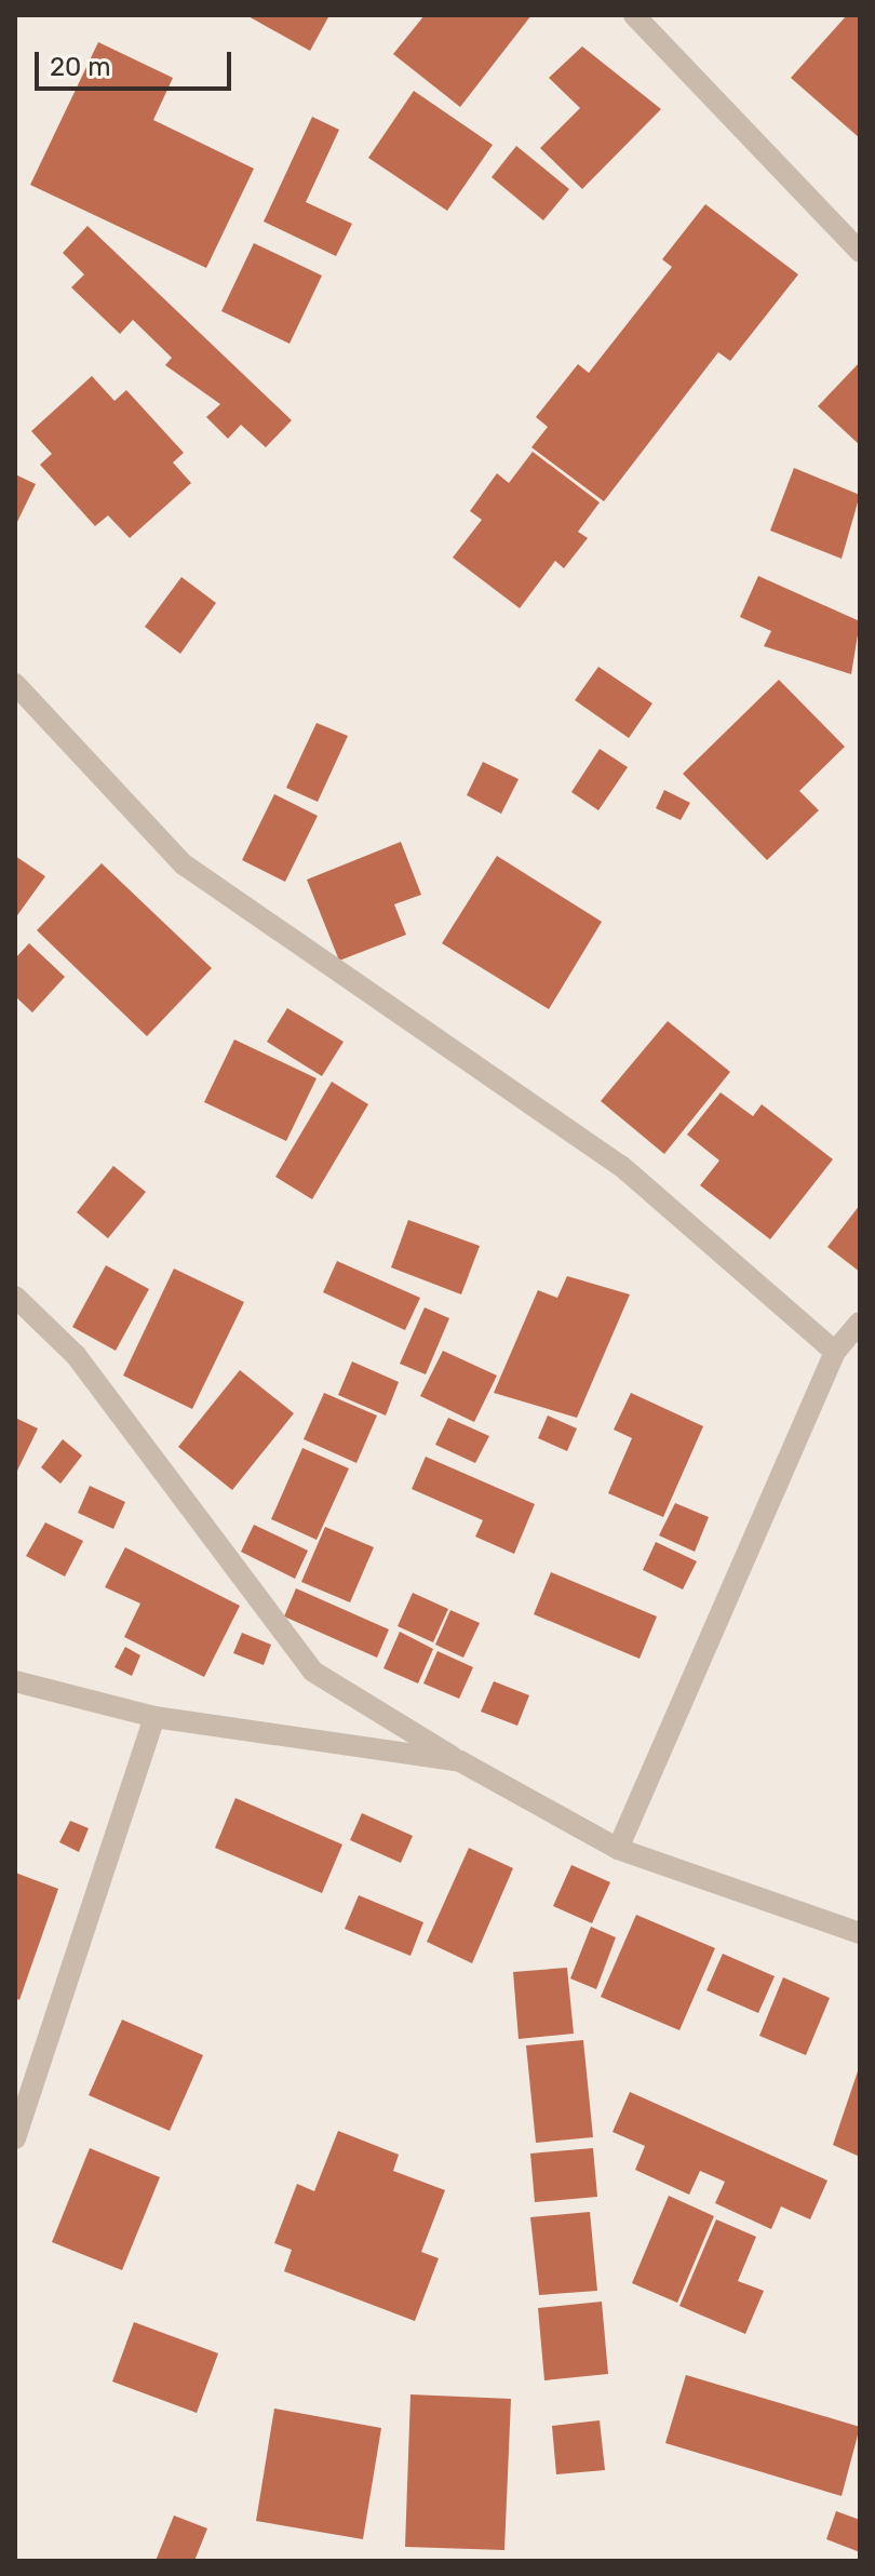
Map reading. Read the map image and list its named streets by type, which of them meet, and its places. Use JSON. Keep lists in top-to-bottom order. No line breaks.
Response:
{"scale_bar":"20 m"}
